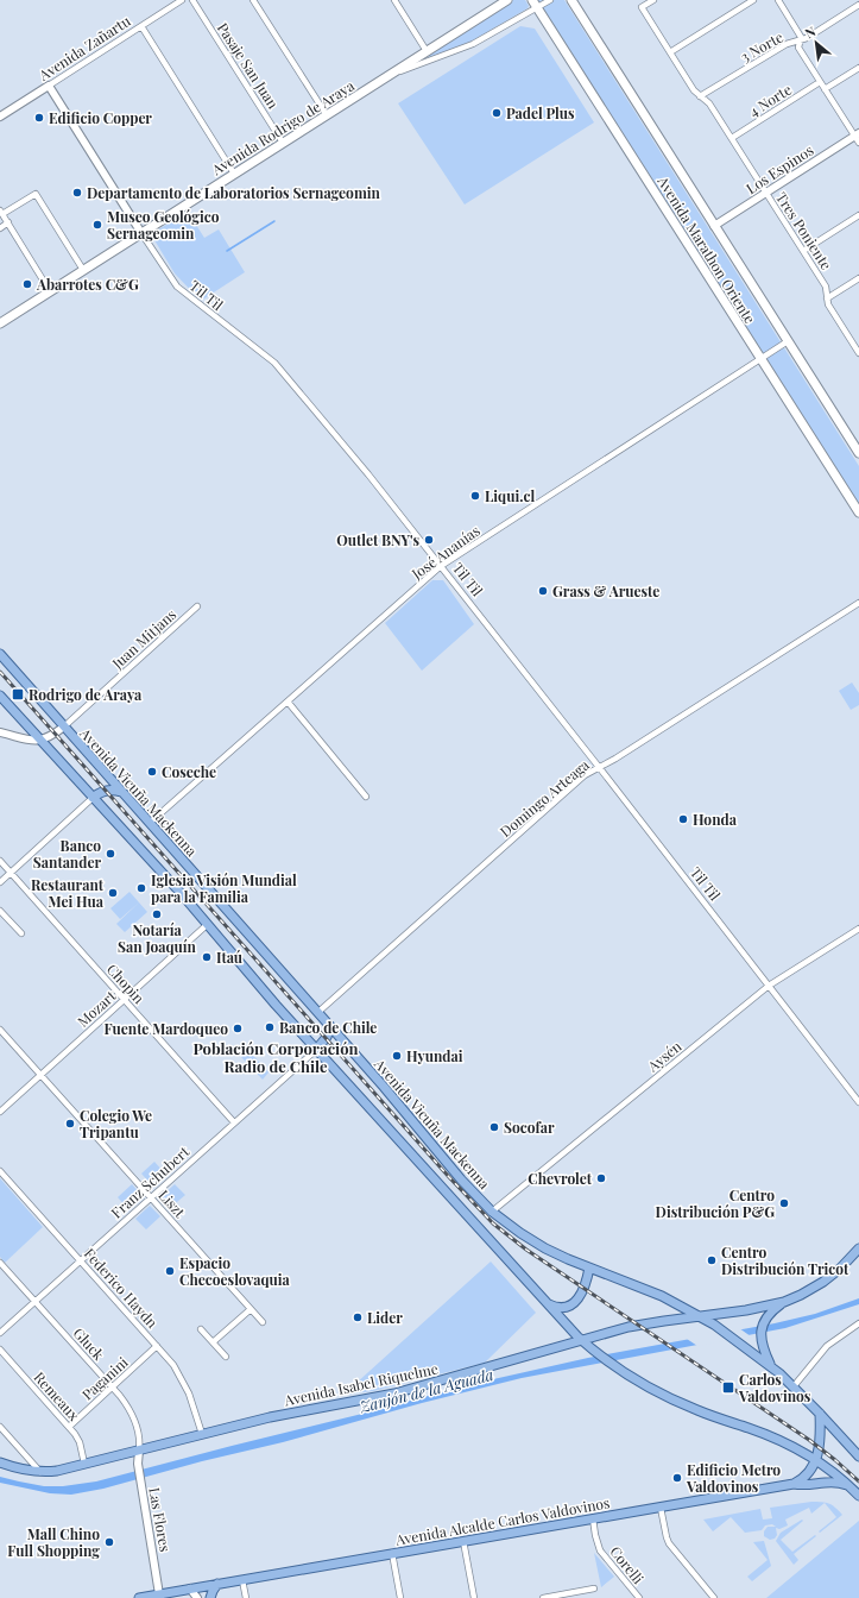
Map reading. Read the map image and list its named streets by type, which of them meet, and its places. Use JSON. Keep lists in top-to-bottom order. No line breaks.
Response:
{"streets":{"main road":["Avenida Rodrigo de Araya","Avenida Marathon Oriente","Avenida Vicuña Mackenna","Avenida Isabel Riquelme","Avenida Alcalde Carlos Valdovinos"],"street":["3 Norte","Avenida Zañartu","Pasaje San Juan","4 Norte","Los Espinos","Tres Poniente","Til Til","José Ananías","Juan Mitjans","Domingo Arteaga","Chopin","Mozart","Aysén","Franz Schubert","Liszt","Federico Haydn","Gluck","Paganini","Remeaux","Las Flores","Corelli"]},"crossings":[["3 Norte","Tres Poniente"],["Avenida Zañartu","Til Til"],["Pasaje San Juan","Avenida Rodrigo de Araya"],["4 Norte","Tres Poniente"],["Avenida Rodrigo de Araya","Til Til"],["Los Espinos","Tres Poniente"],["Los Espinos","Avenida Marathon Oriente"],["Avenida Marathon Oriente","José Ananías"],["Til Til","José Ananías"],["Til Til","Domingo Arteaga"],["Til Til","Aysén"],["José Ananías","Avenida Vicuña Mackenna"],["Juan Mitjans","Avenida Vicuña Mackenna"],["Avenida Vicuña Mackenna","Domingo Arteaga"],["Avenida Vicuña Mackenna","Aysén"],["Avenida Vicuña Mackenna","Avenida Isabel Riquelme"],["Chopin","Mozart"],["Chopin","Franz Schubert"],["Mozart","Liszt"],["Franz Schubert","Liszt"],["Franz Schubert","Federico Haydn"],["Franz Schubert","Gluck"],["Federico Haydn","Paganini"],["Federico Haydn","Avenida Isabel Riquelme"],["Gluck","Paganini"],["Gluck","Avenida Isabel Riquelme"],["Gluck","Las Flores"],["Paganini","Remeaux"],["Avenida Isabel Riquelme","Remeaux"],["Avenida Isabel Riquelme","Las Flores"],["Las Flores","Avenida Alcalde Carlos Valdovinos"],["Avenida Alcalde Carlos Valdovinos","Corelli"]],"districts":["Población Corporación Radio de Chile"],"water":["Zanjón de la Aguada"],"places":{"other":["Padel Plus","Edificio Copper","Departamento de Laboratorios Sernageomin","Museo Geológico Sernageomin","Abarrotes C&G","Liqui.cl","Outlet BNY's","Grass & Arueste","Coseche","Honda","Banco Santander","Iglesia Visión Mundial para la Familia","Restaurant Mei Hua","Notaría San Joaquín","Itaú","Banco de Chile","Fuente Mardoqueo","Hyundai","Colegio We Tripantu","Socofar","Chevrolet","Centro Distribución P&G","Centro Distribución Tricot","Espacio Checoeslovaquia","Lider","Edificio Metro Valdovinos","Mall Chino Full Shopping"],"transit":["Rodrigo de Araya","Carlos Valdovinos"]},"north":"top left"}
